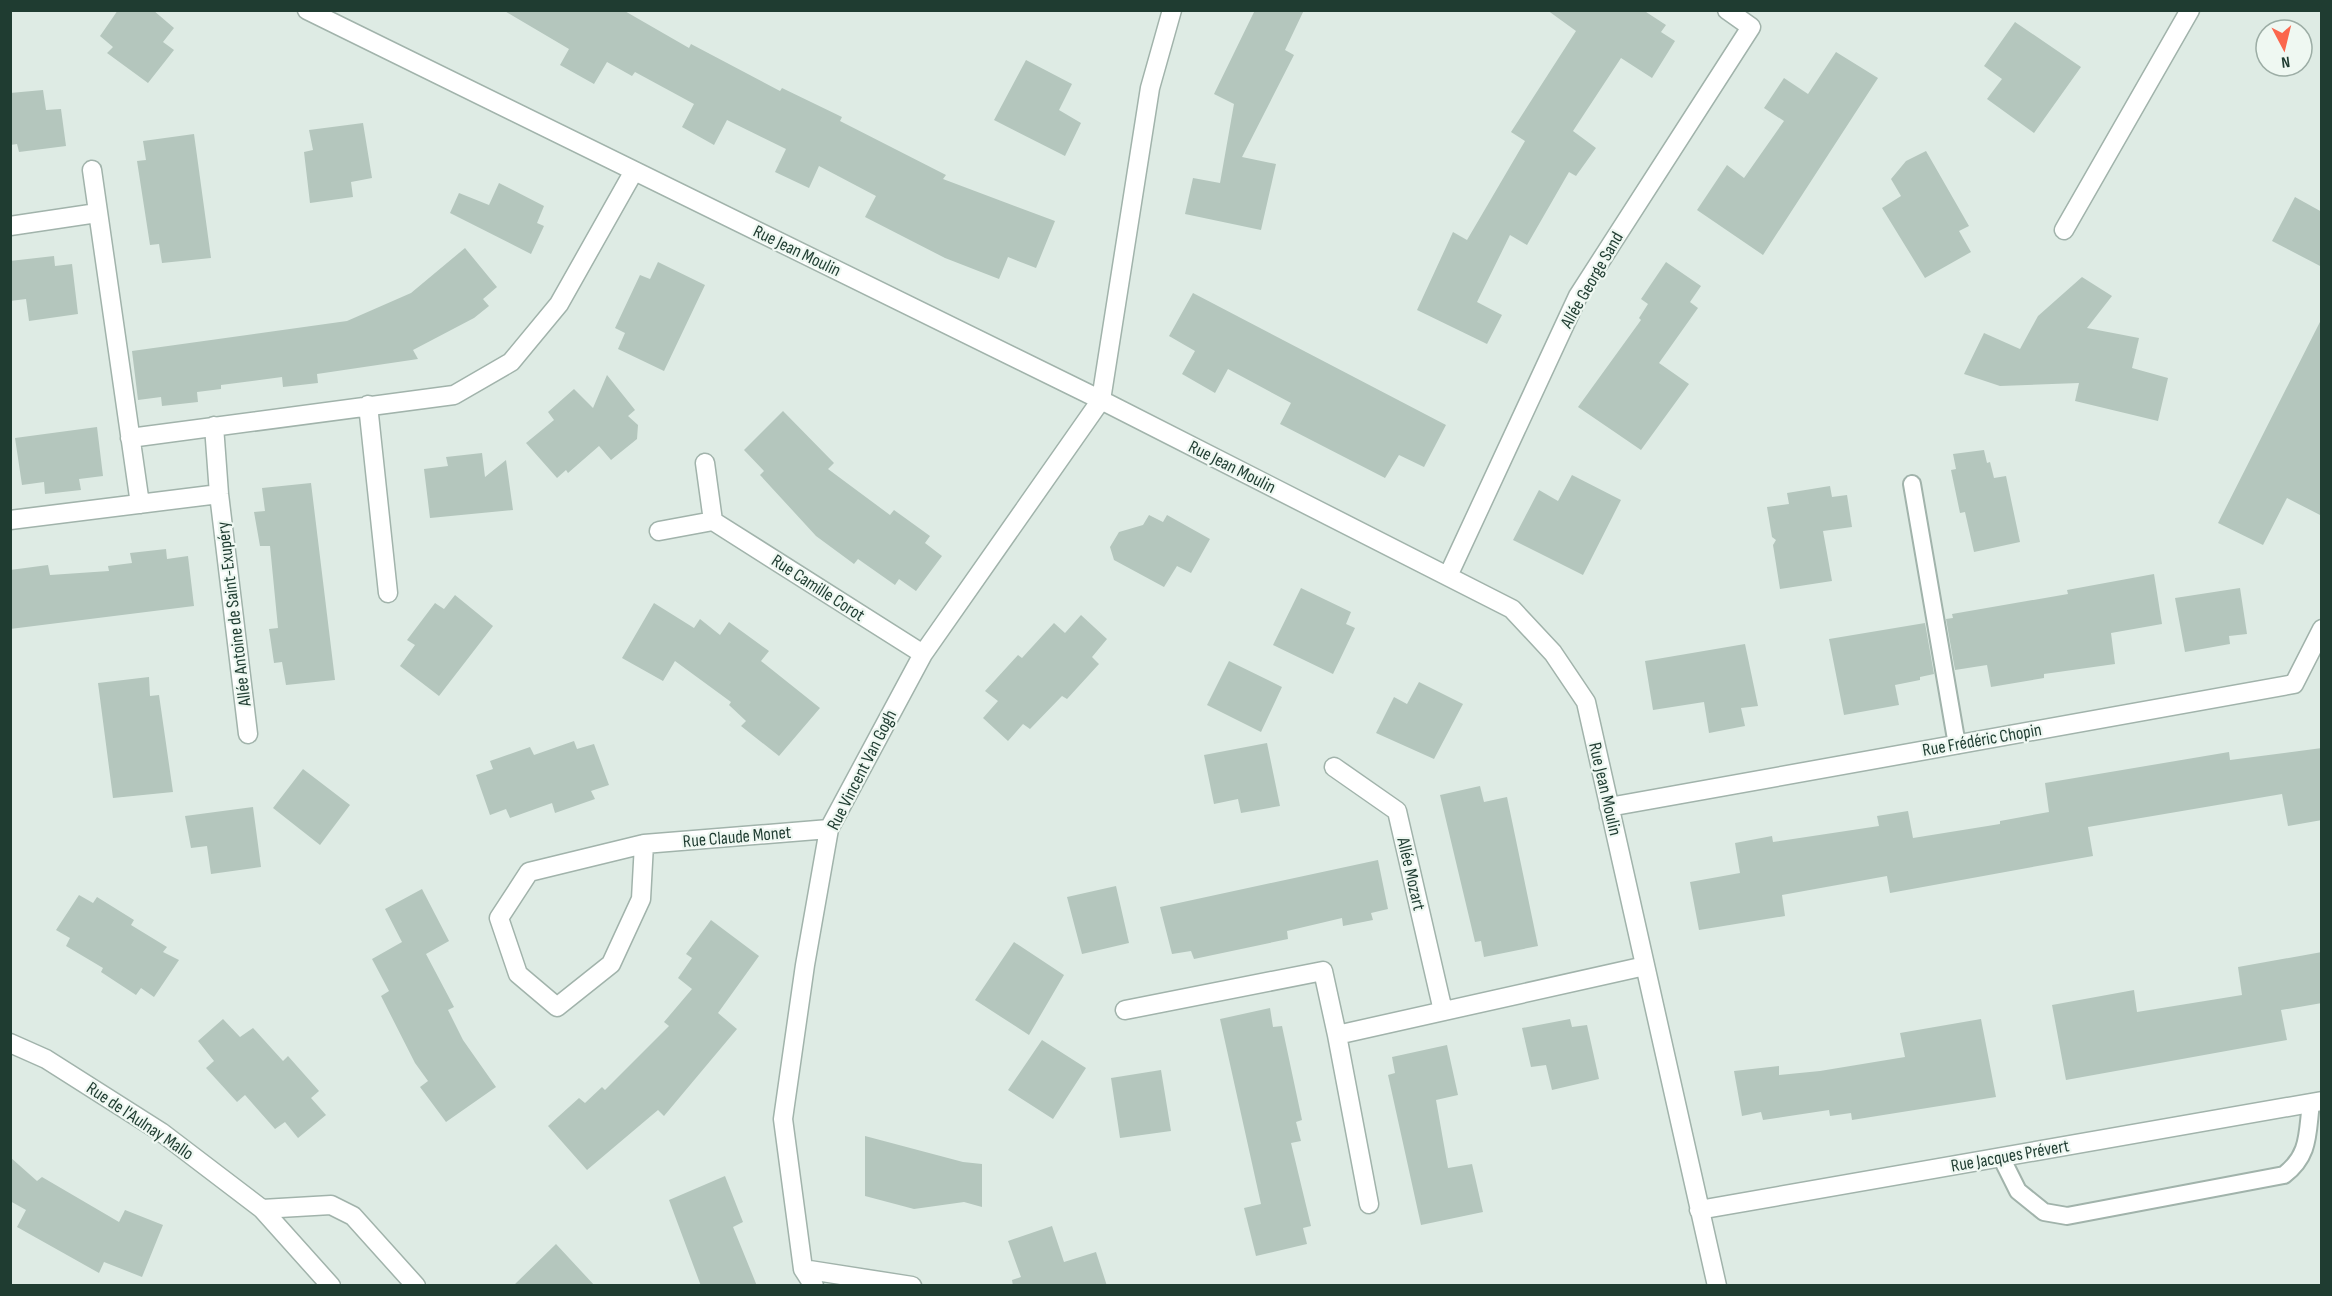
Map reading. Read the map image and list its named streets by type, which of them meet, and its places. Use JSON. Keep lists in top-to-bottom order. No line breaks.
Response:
{"streets":{"street":["Rue Jean Moulin","Allée George Sand","Rue Camille Corot","Allée Antoine de Saint-Exupéry","Rue Frédéric Chopin","Rue Vincent Van Gogh","Rue Claude Monet","Allée Mozart","Rue de l'Aulnay Mallo","Rue Jacques Prévert"]},"crossings":[["Rue Jean Moulin","Allée George Sand"],["Rue Jean Moulin","Rue Frédéric Chopin"],["Rue Jean Moulin","Rue Vincent Van Gogh"],["Rue Jean Moulin","Rue Jacques Prévert"],["Rue Camille Corot","Rue Vincent Van Gogh"],["Rue Vincent Van Gogh","Rue Claude Monet"]],"north":"bottom"}
